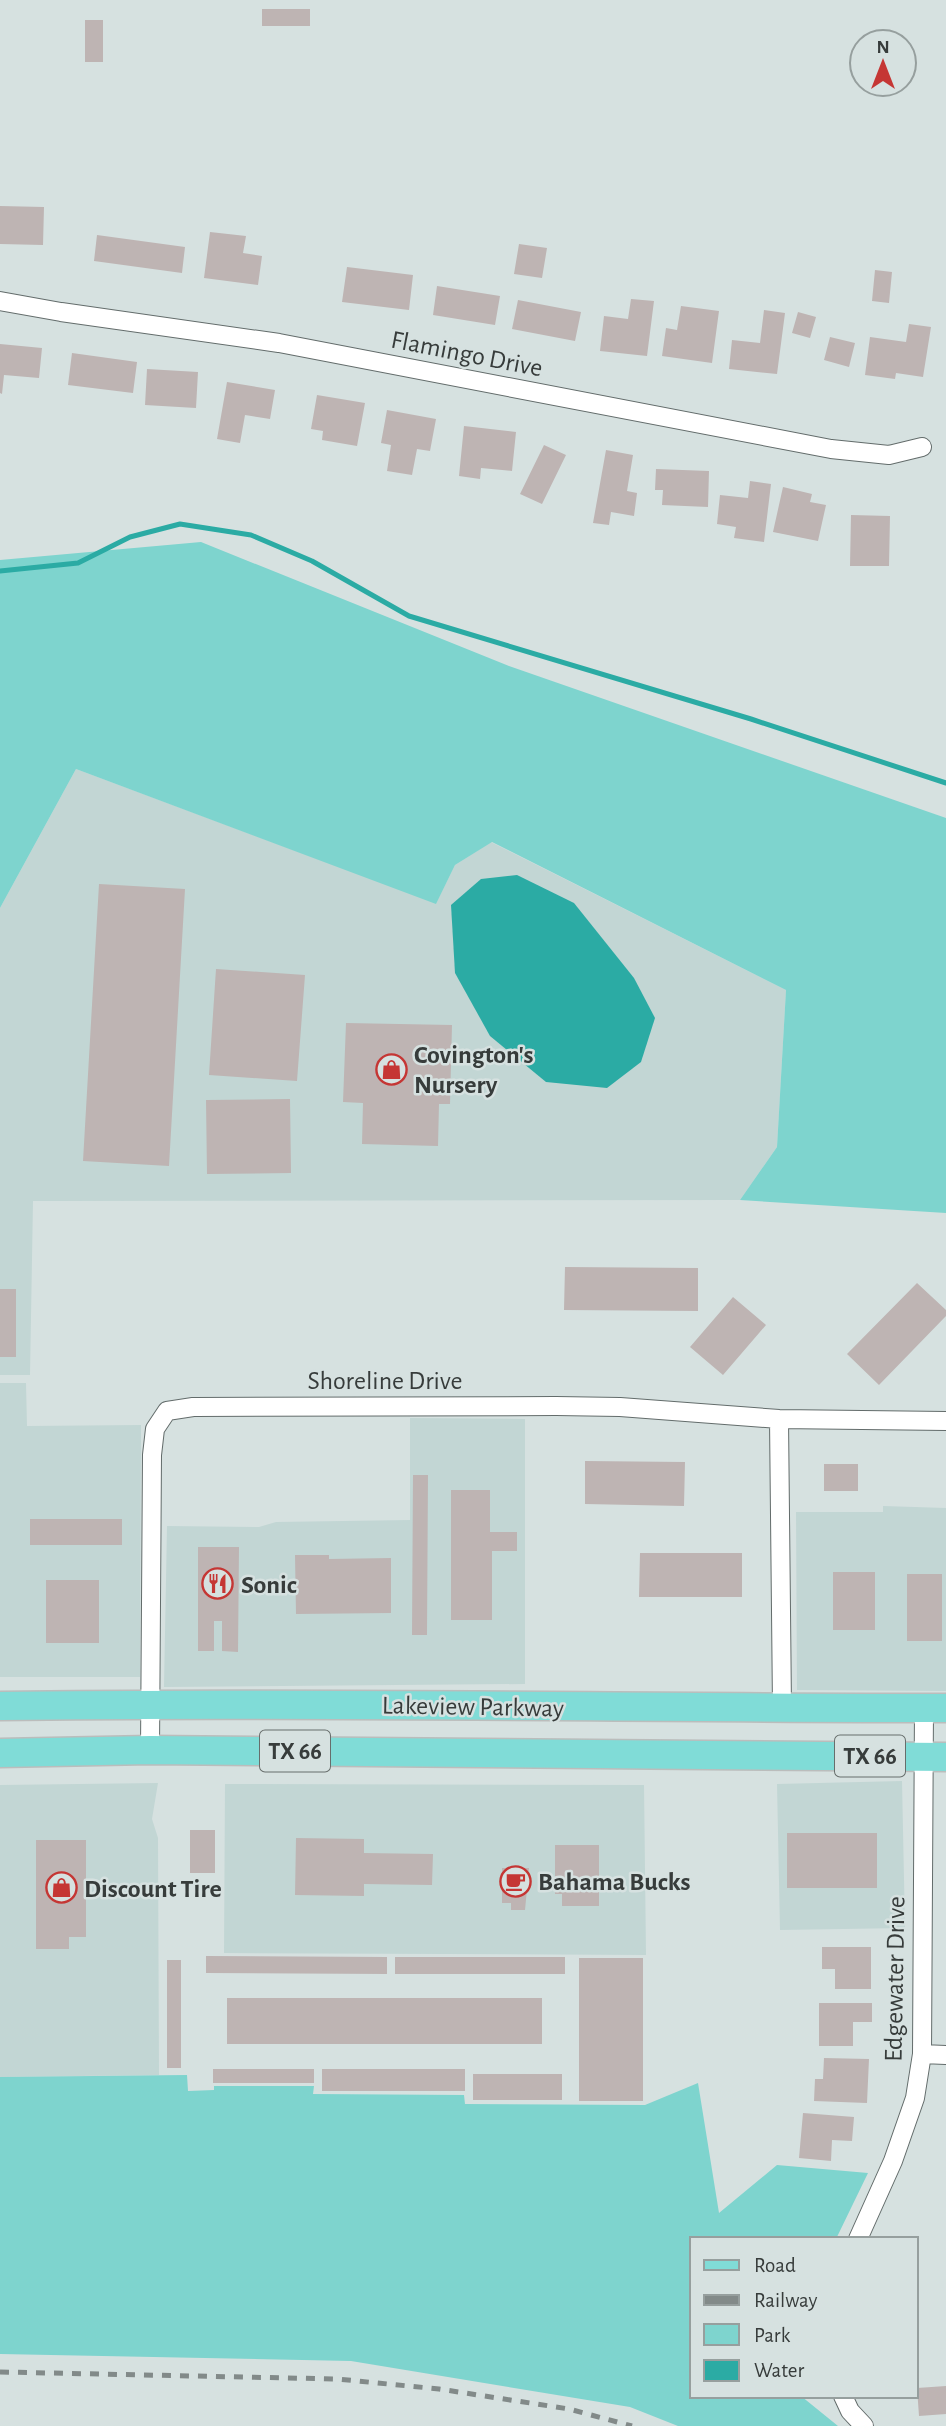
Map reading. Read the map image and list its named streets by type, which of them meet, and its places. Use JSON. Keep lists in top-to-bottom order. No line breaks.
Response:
{"streets":{"main road":["Lakeview Parkway","TX 66"],"street":["Flamingo Drive","Shoreline Drive","Edgewater Drive"]},"crossings":[["Shoreline Drive","Lakeview Parkway"],["Lakeview Parkway","Edgewater Drive"]],"places":{"shop":["Covington's Nursery","Discount Tire"],"restaurant":["Sonic"],"cafe":["Bahama Bucks"]},"legend":["Road","Railway","Park","Water"],"north":"top"}
